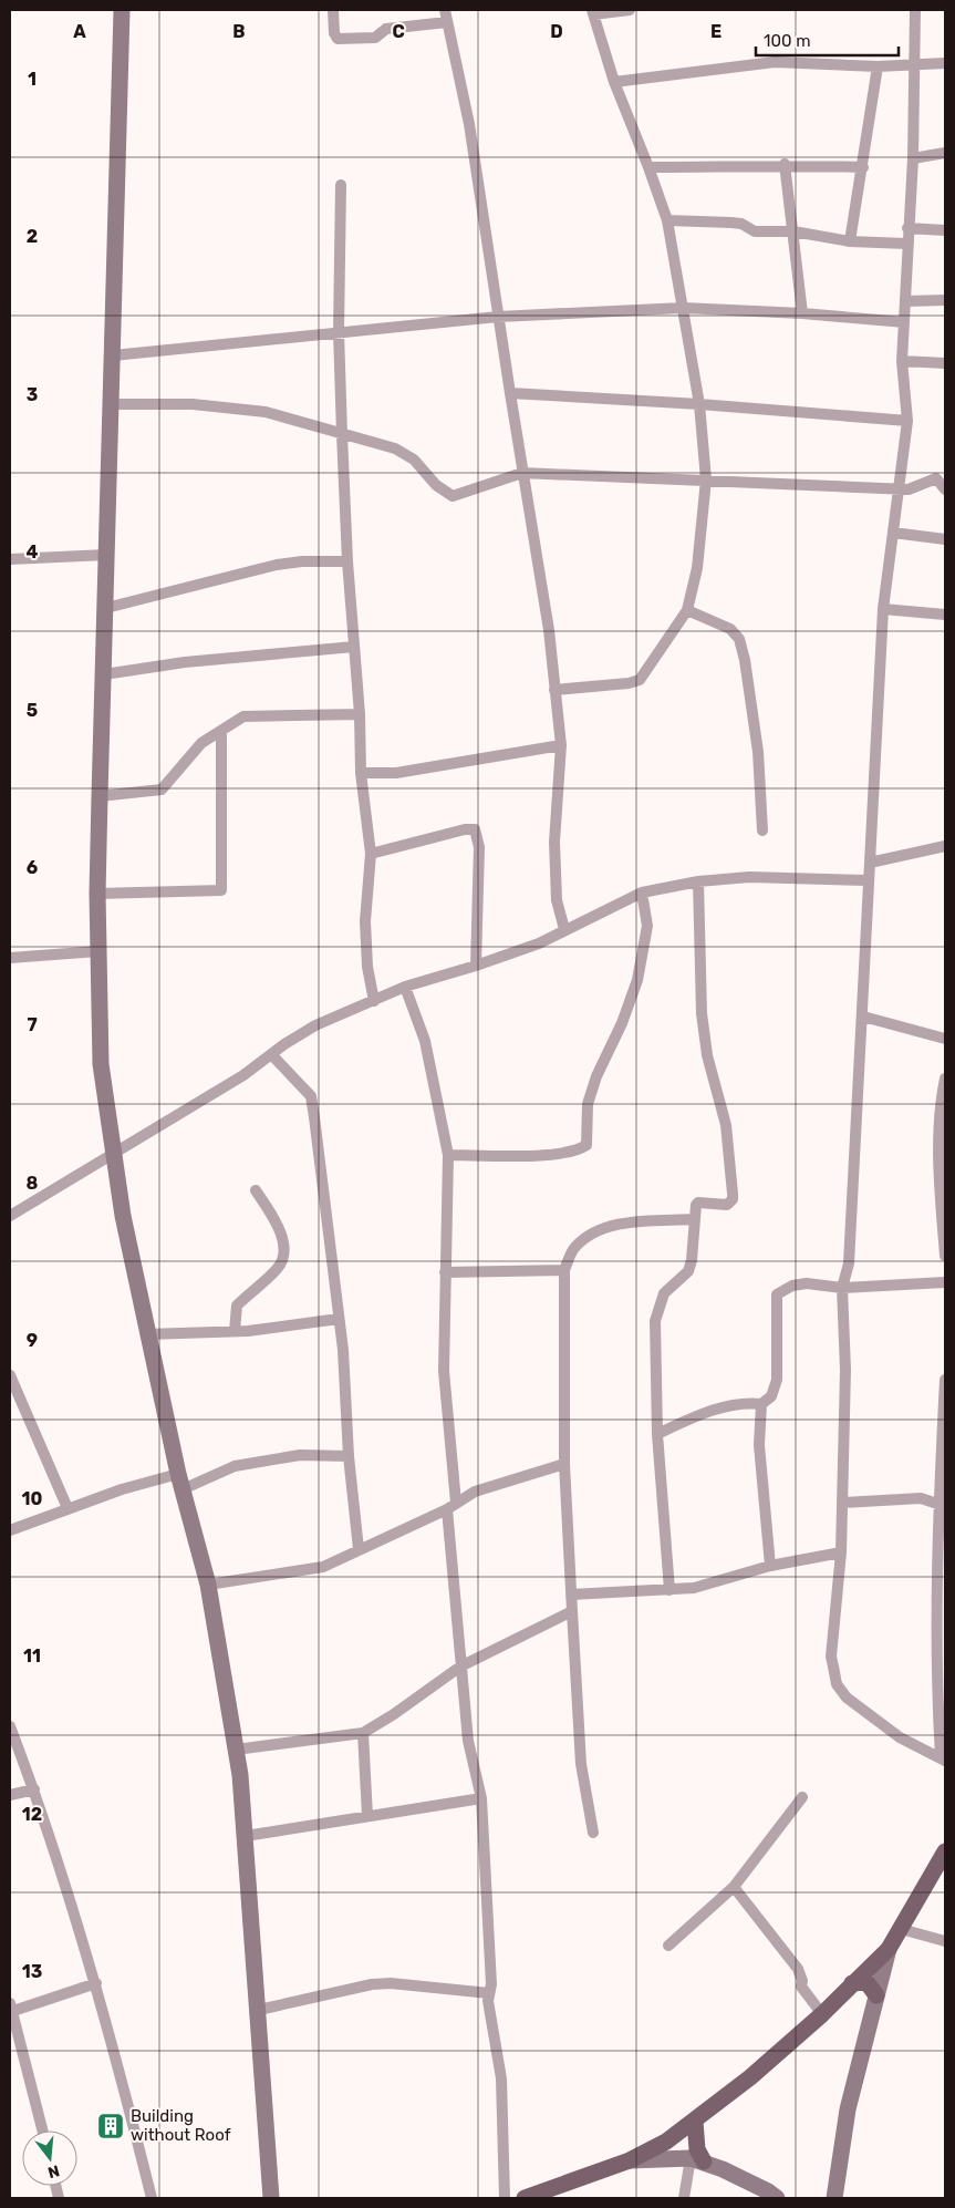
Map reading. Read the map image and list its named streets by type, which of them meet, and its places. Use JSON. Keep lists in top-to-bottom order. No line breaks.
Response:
{"places":{"building":["Building without Roof"]},"scale_bar":"100 m","north":"bottom","grid":{"columns":["A","B","C","D","E"],"rows":["1","2","3","4","5","6","7","8","9","10","11","12","13"]}}
